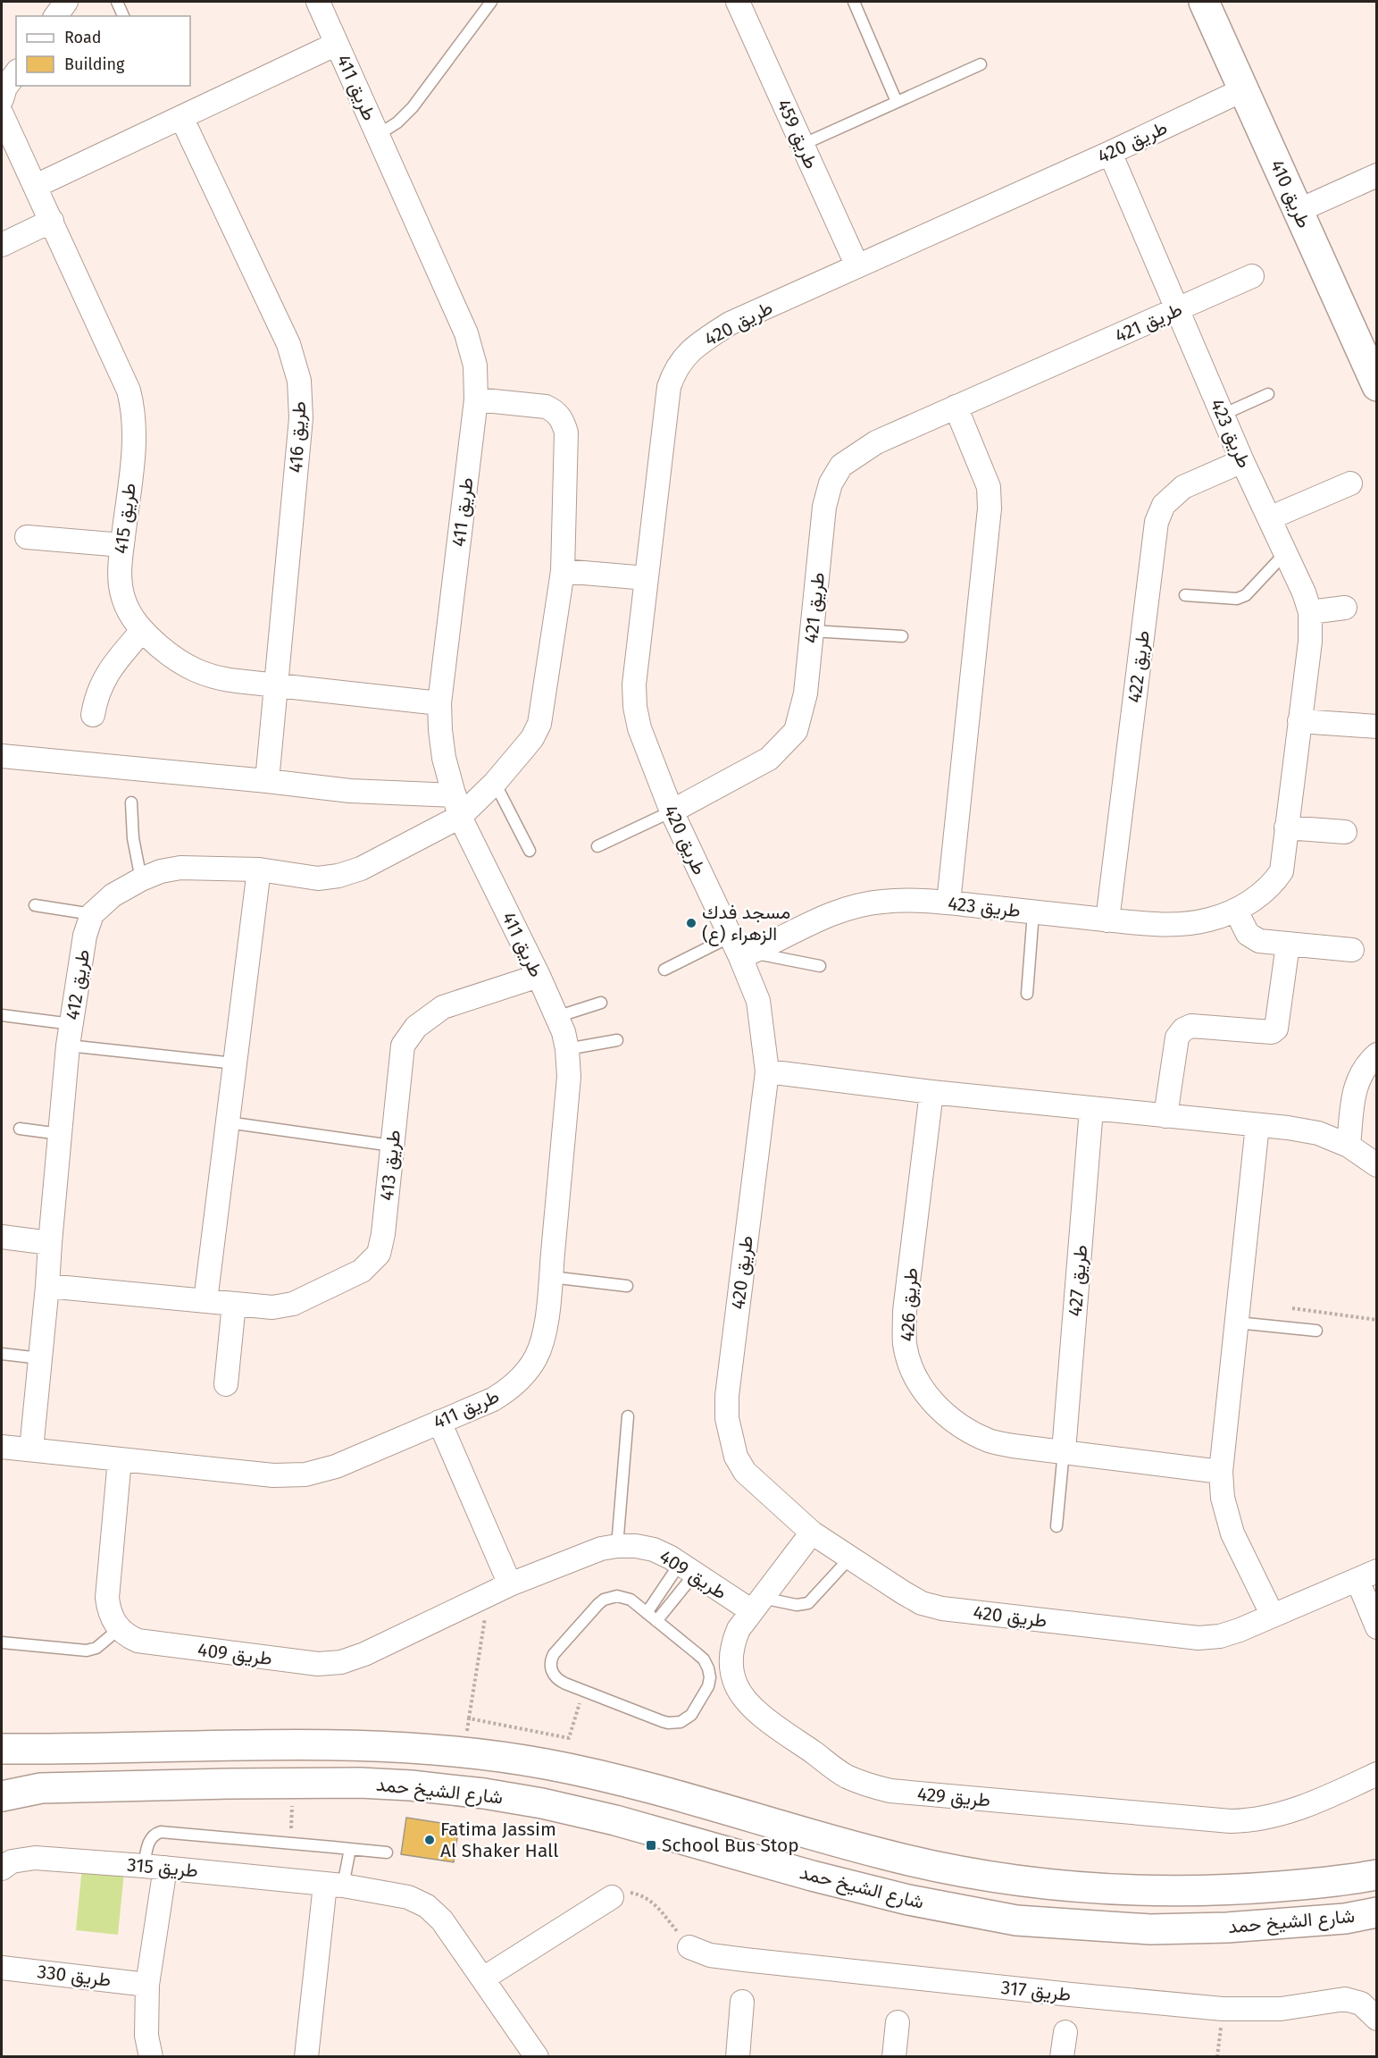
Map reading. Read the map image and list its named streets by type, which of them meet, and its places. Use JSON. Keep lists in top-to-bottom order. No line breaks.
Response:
{"streets":{"main road":["طريق 410","شارع الشيخ حمد"],"street":["طريق 411","طريق 459","طريق 420","طريق 421","طريق 423","طريق 416","طريق 415","طريق 422","طريق 412","طريق 413","طريق 427","طريق 426","طريق 409","طريق 429","طريق 315","طريق 330","طريق 317"]},"crossings":[["طريق 411","طريق 415"],["طريق 411","طريق 412"],["طريق 411","طريق 413"],["طريق 459","طريق 420"],["طريق 420","طريق 410"],["طريق 420","طريق 421"],["طريق 420","طريق 423"],["طريق 420","طريق 429"],["طريق 421","طريق 423"],["طريق 423","طريق 422"],["طريق 416","طريق 415"],["طريق 412","طريق 413"],["طريق 427","طريق 426"],["طريق 409","طريق 429"]],"places":{"other":["مسجد فدك الزهراء (ع)","Fatima Jassim Al Shaker Hall"],"transit":["School Bus Stop"]},"legend":["Road","Building"]}
